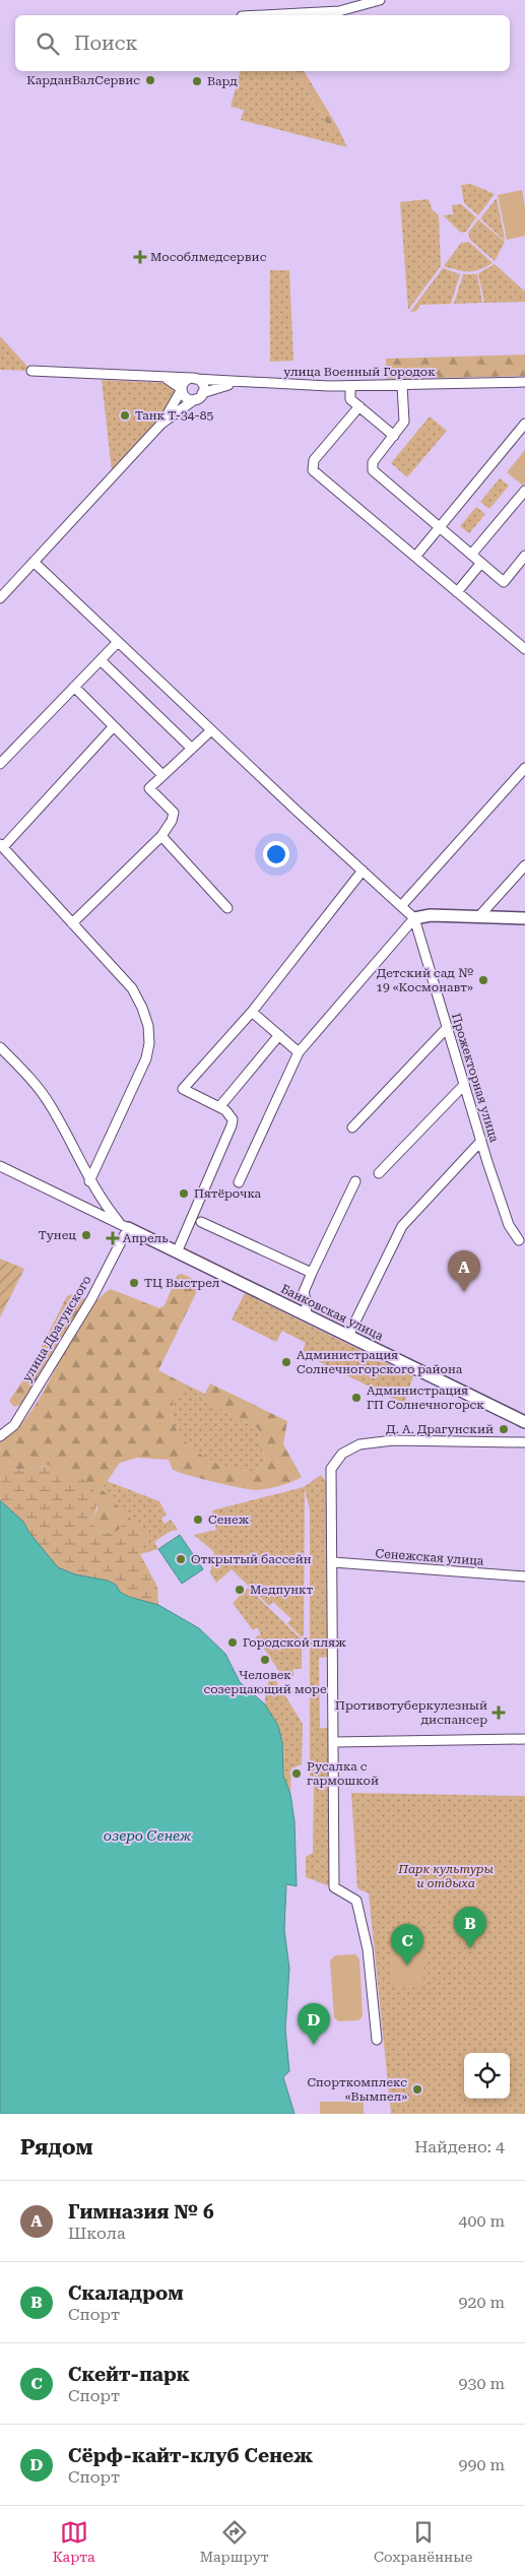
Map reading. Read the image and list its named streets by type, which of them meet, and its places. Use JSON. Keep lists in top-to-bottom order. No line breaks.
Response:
{"streets":{"street":["улица Военный Городок","Прожекторная улица","Банковская улица","улица Драгунского","Сенежская улица"]},"crossings":[["Банковская улица","улица Драгунского"]],"water":["озеро Сенеж"],"parks":["Парк культуры и отдыха"],"places":{"other":["КарданВалСервис","Вард","Танк Т-34-85","Детский сад № 19 «Космонавт»","Пятёрочка","Тунец","ТЦ Выстрел","Администрация Солнечногорского района","Администрация ГП Солнечногорск","Д. А. Драгунский","Сенеж","Открытый бассейн","Медпункт","Городской пляж","Человек созерцающий море","Русалка с гармошкой","Спорткомплекс «Вымпел»"],"health":["Мособлмедсервис","Апрель","Противотуберкулезный диспансер"]},"page":{"search":"Поиск","pins":["A","B","C","D"],"heading":["Рядом","Найдено: 4"],"list":[{"mark":"A","name":"Гимназия № 6","note":"Школа","value":"400 m"},{"mark":"B","name":"Скаладром","note":"Спорт","value":"920 m"},{"mark":"C","name":"Скейт-парк","note":"Спорт","value":"930 m"},{"mark":"D","name":"Сёрф-кайт-клуб Сенеж","note":"Спорт","value":"990 m"}],"nav":["Карта","Маршрут","Сохранённые"]}}
